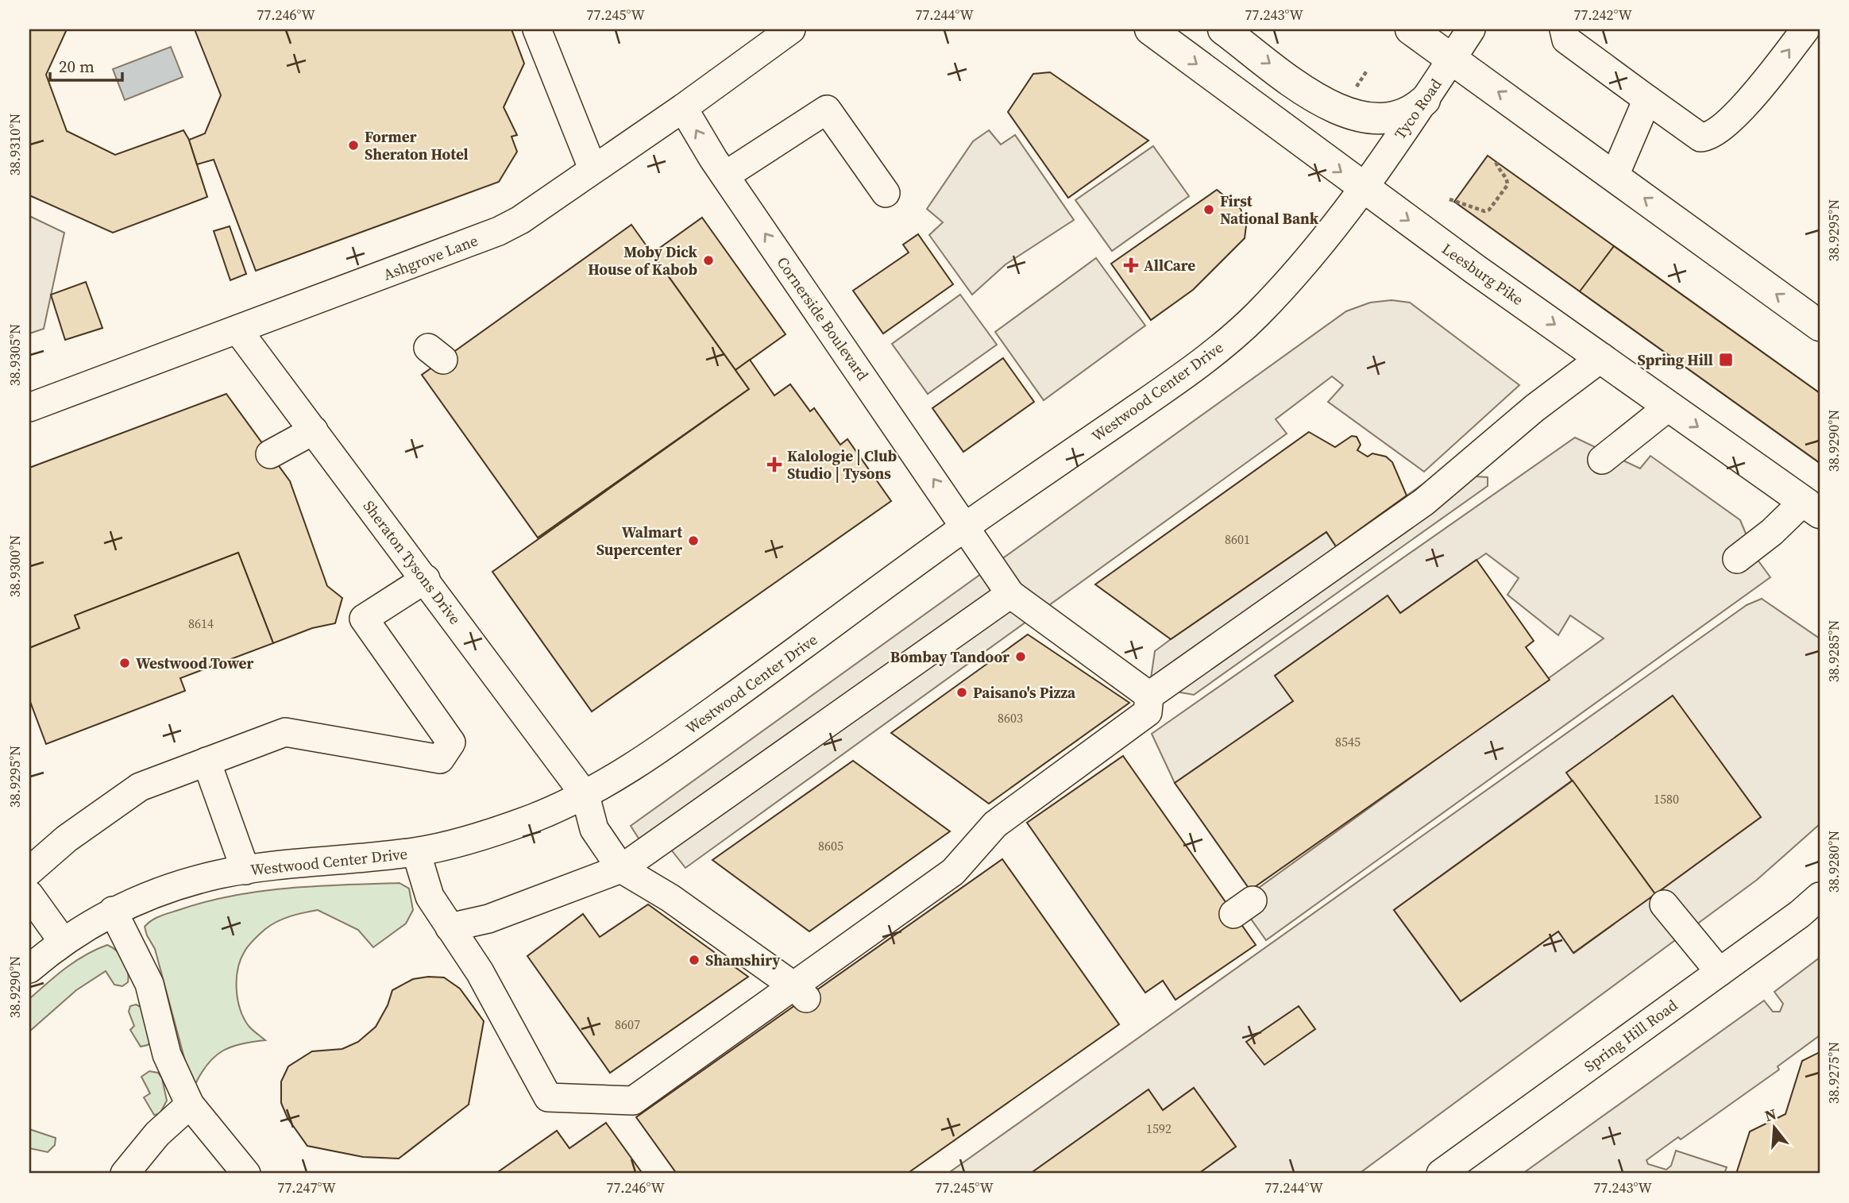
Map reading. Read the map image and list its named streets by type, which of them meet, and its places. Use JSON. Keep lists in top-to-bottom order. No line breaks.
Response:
{"streets":{"highway":["Leesburg Pike"],"street":["Tyco Road","Ashgrove Lane","Cornerside Boulevard","Westwood Center Drive","Sheraton Tysons Drive","Spring Hill Road"]},"crossings":[["Tyco Road","Leesburg Pike"],["Tyco Road","Westwood Center Drive"],["Ashgrove Lane","Cornerside Boulevard"],["Ashgrove Lane","Sheraton Tysons Drive"],["Leesburg Pike","Westwood Center Drive"],["Cornerside Boulevard","Westwood Center Drive"],["Westwood Center Drive","Sheraton Tysons Drive"]],"one_way":["Cornerside Boulevard"],"places":{"other":["Former Sheraton Hotel","First National Bank","Moby Dick House of Kabob","Walmart Supercenter","Bombay Tandoor","Westwood Tower","Paisano's Pizza","Shamshiry"],"health":["AllCare","Kalologie | Club Studio | Tysons"],"transit":["Spring Hill"]},"house_numbers":["8601","8614","8603","8545","1580","8605","8607","1592"],"scale_bar":"20 m","north":"top","coordinates":["77.246°W","77.245°W","77.244°W","77.243°W","77.242°W","38.9310°N","38.9295°N","38.9305°N","38.9290°N","38.9300°N","38.9285°N","38.9280°N","38.9275°N","77.247°W"]}
